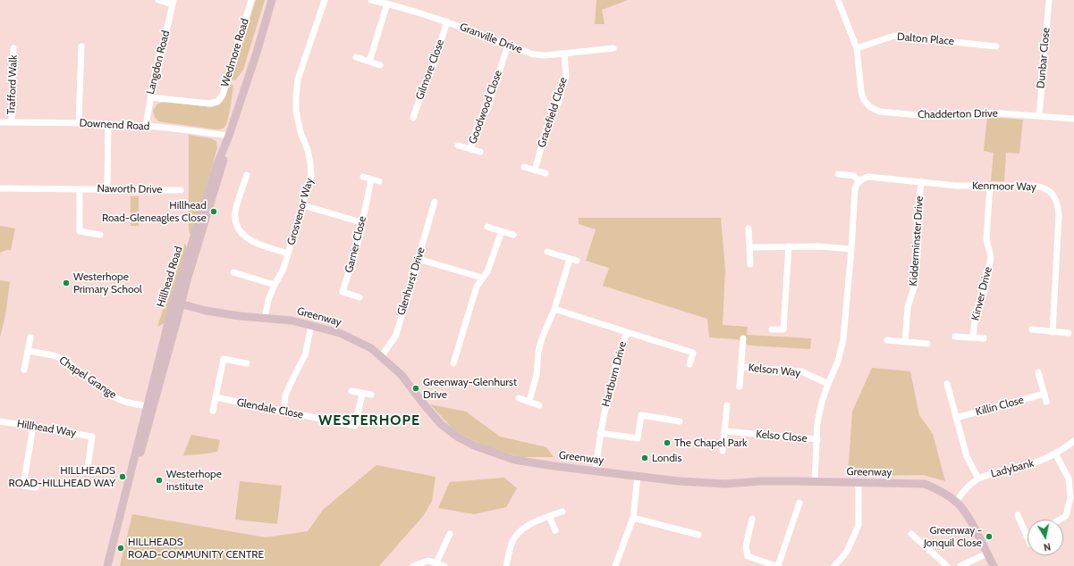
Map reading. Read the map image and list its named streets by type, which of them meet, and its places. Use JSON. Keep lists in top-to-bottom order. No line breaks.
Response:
{"streets":{"street":["Granville Drive","Dalton Place","Wedmore Road","Dunbar Close","Langdon Road","Gilmore Close","Trafford Walk","Goodwood Close","Gracefield Close","Chadderton Drive","Downend Road","Kenmoor Way","Naworth Drive","Grosvenor Way","Kidderminster Drive","Garner Close","Hillhead Road","Glenhurst Drive","Kinver Drive","Greenway","Kelson Way","Hartburn Drive","Chapel Grange","Killin Close","Glendale Close","Hillhead Way","Kelso Close","Ladybank"]},"crossings":[["Granville Drive","Gilmore Close"],["Granville Drive","Goodwood Close"],["Granville Drive","Gracefield Close"],["Dalton Place","Chadderton Drive"],["Wedmore Road","Langdon Road"],["Dunbar Close","Chadderton Drive"],["Langdon Road","Downend Road"],["Trafford Walk","Downend Road"],["Downend Road","Hillhead Road"],["Kenmoor Way","Kidderminster Drive"],["Kenmoor Way","Kinver Drive"],["Grosvenor Way","Greenway"],["Hillhead Road","Greenway"],["Hillhead Road","Chapel Grange"],["Glenhurst Drive","Greenway"],["Greenway","Hartburn Drive"],["Greenway","Ladybank"]],"districts":["WESTERHOPE"],"places":["Hillhead Road-Gleneagles Close","Westerhope Primary School","Greenway-Glenhurst Drive","The Chapel Park","Londis","HILLHEADS ROAD-HILLHEAD WAY","Westerhope institute","Greenway - Jonquil Close","HILLHEADS ROAD-COMMUNITY CENTRE"],"north":"bottom"}
